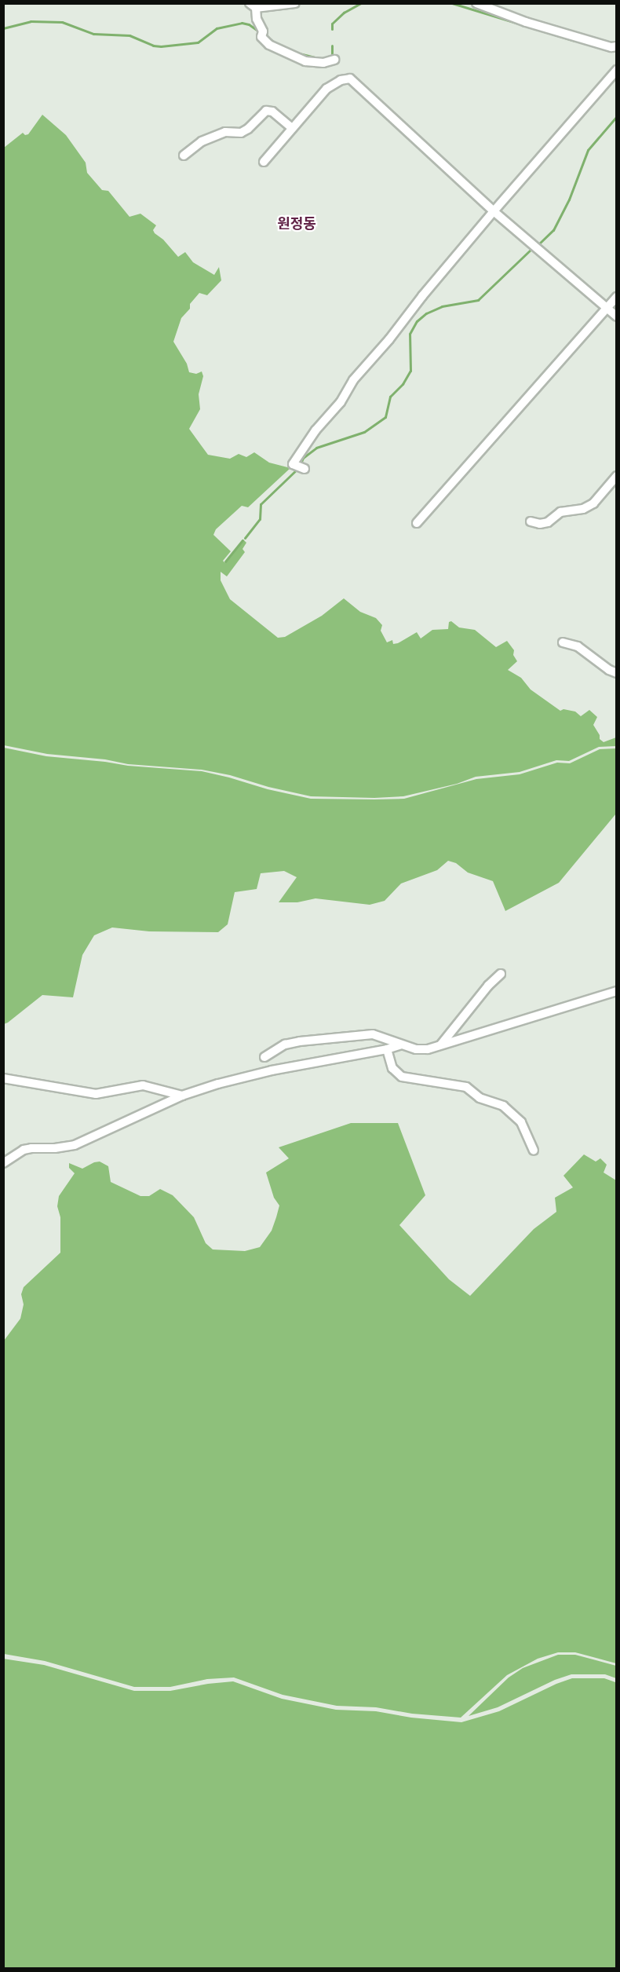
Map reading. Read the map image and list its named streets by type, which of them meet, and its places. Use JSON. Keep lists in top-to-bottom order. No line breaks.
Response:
{"districts":["원정동"]}
